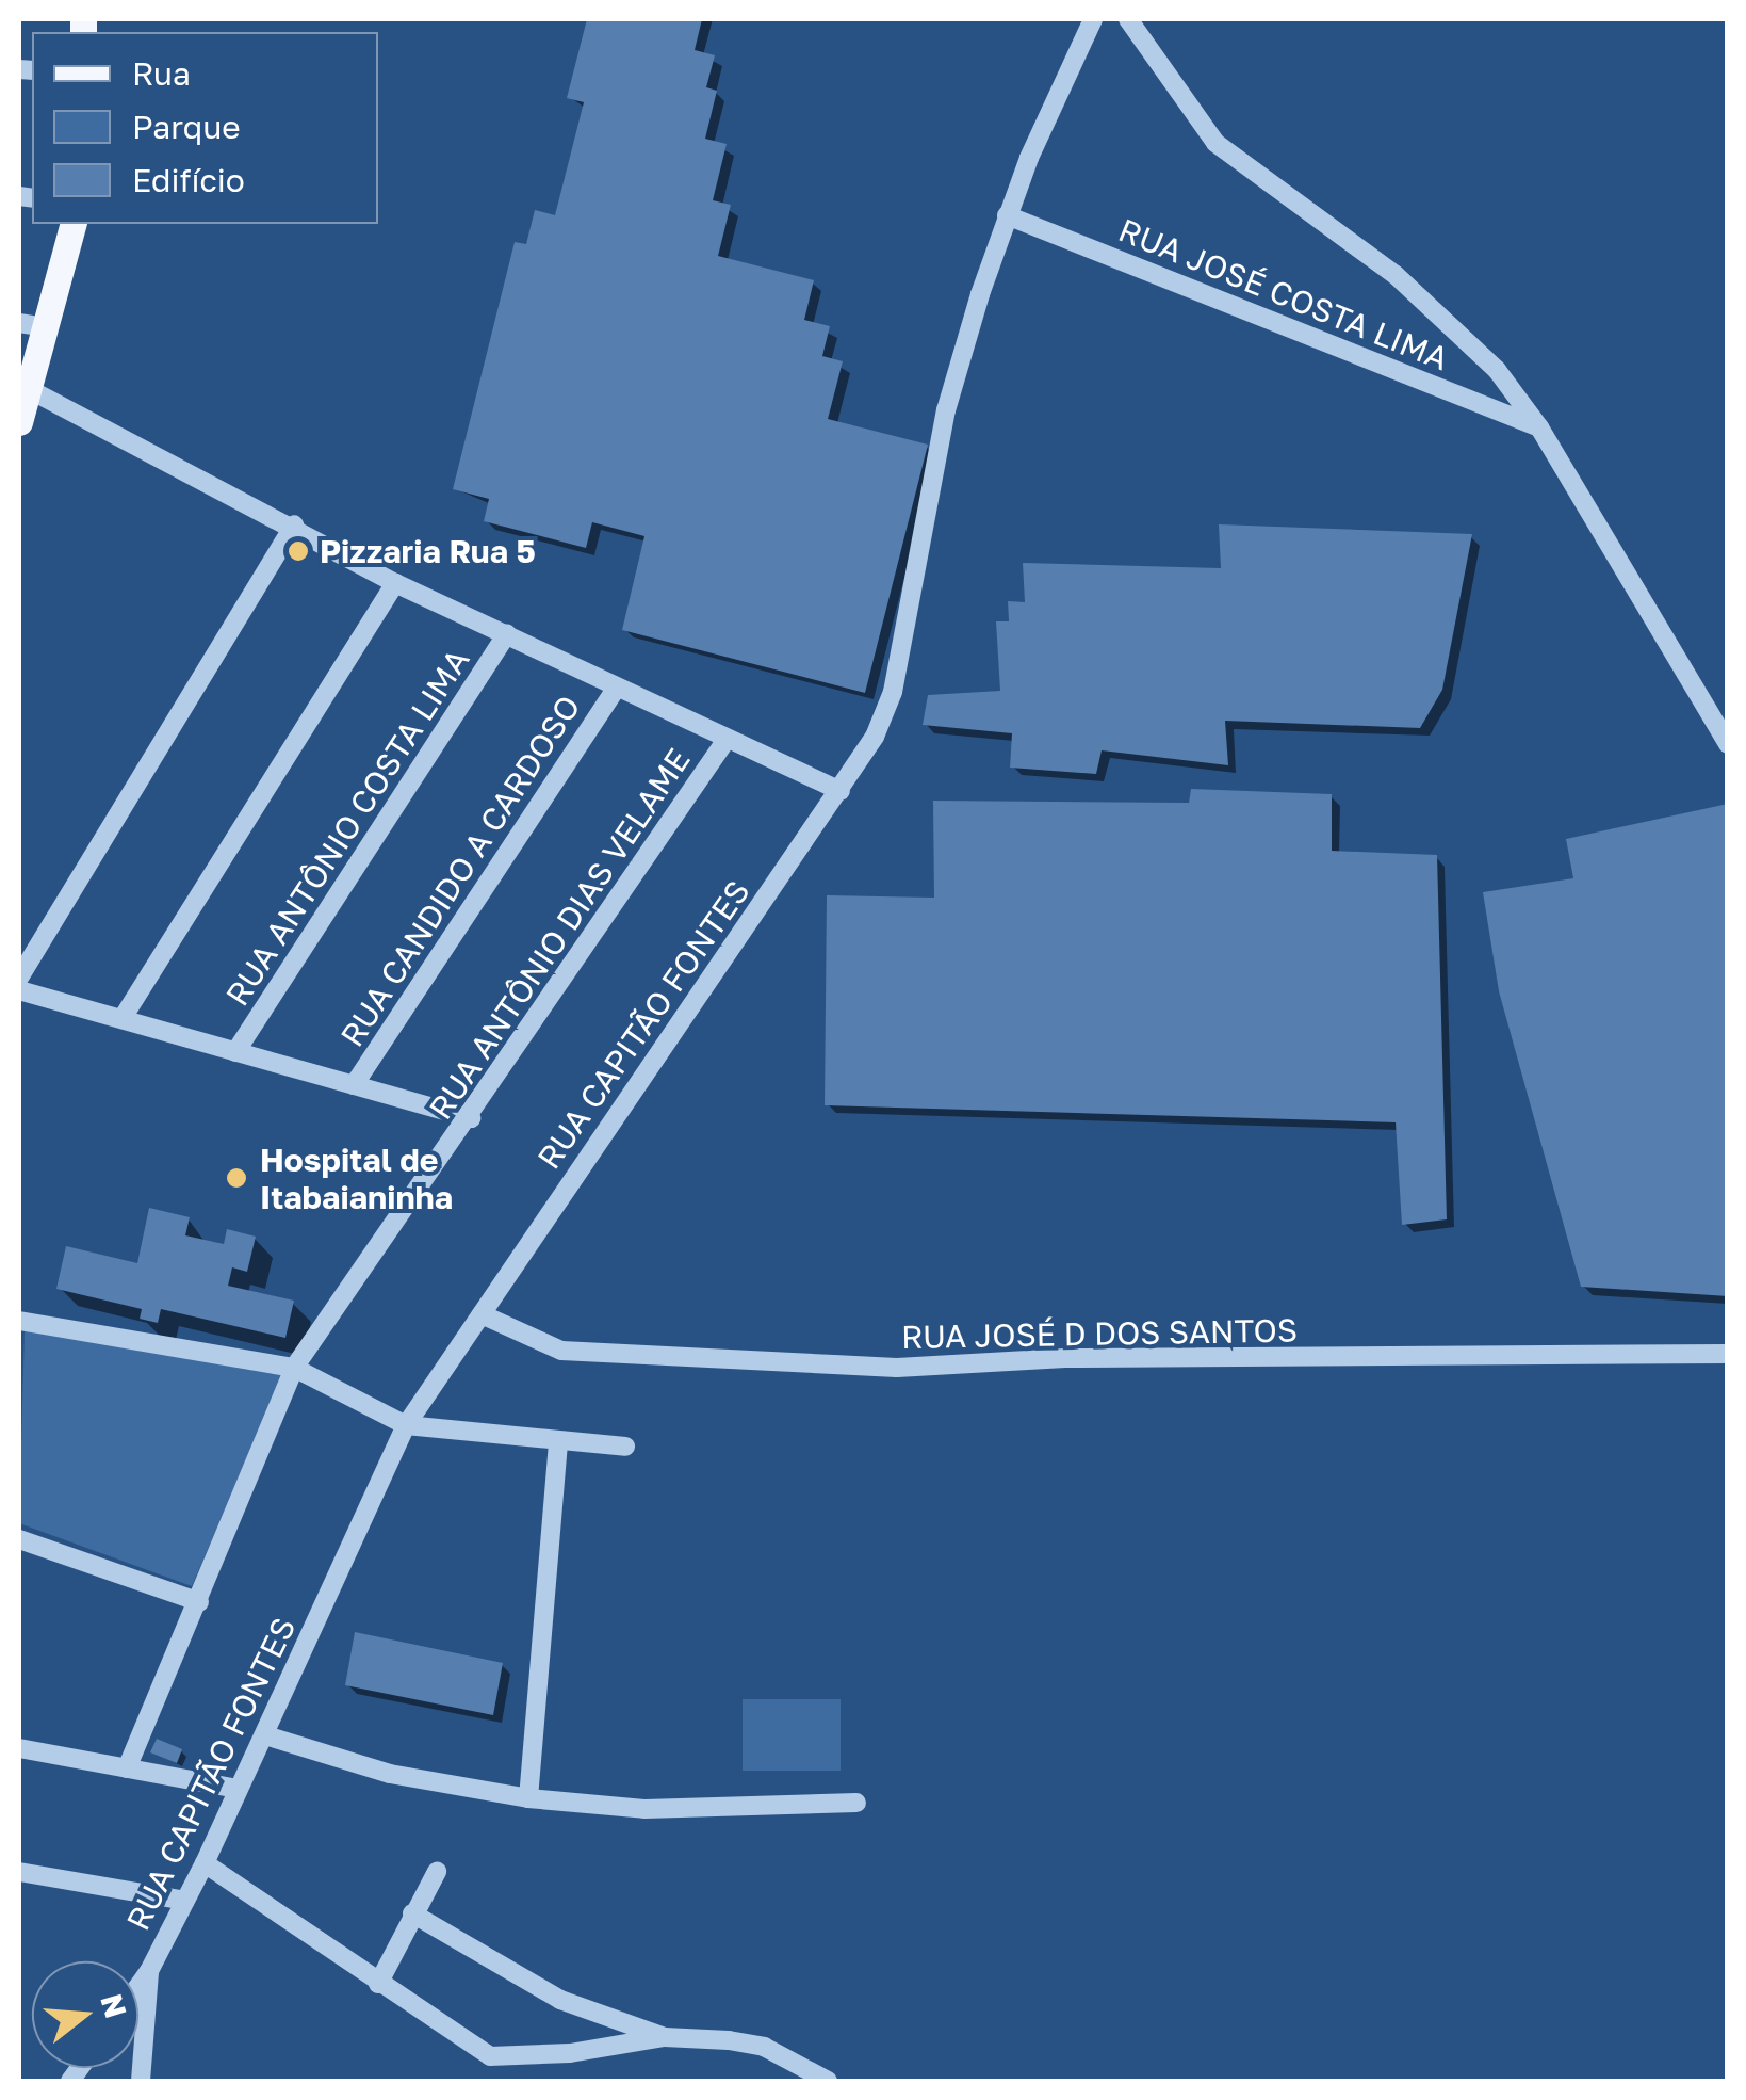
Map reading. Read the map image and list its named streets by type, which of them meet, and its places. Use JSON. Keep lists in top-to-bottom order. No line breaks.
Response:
{"streets":{"street":["RUA JOSÉ COSTA LIMA","RUA ANTÔNIO COSTA LIMA","RUA CANDIDO A CARDOSO","RUA ANTÔNIO DIAS VELAME","RUA CAPITÃO FONTES","RUA JOSÉ D DOS SANTOS"]},"crossings":[["RUA JOSÉ COSTA LIMA","RUA CAPITÃO FONTES"],["RUA CAPITÃO FONTES","RUA JOSÉ D DOS SANTOS"]],"places":["Pizzaria Rua 5","Hospital de Itabaianinha"],"legend":["Rua","Parque","Edifício"],"north":"right"}
